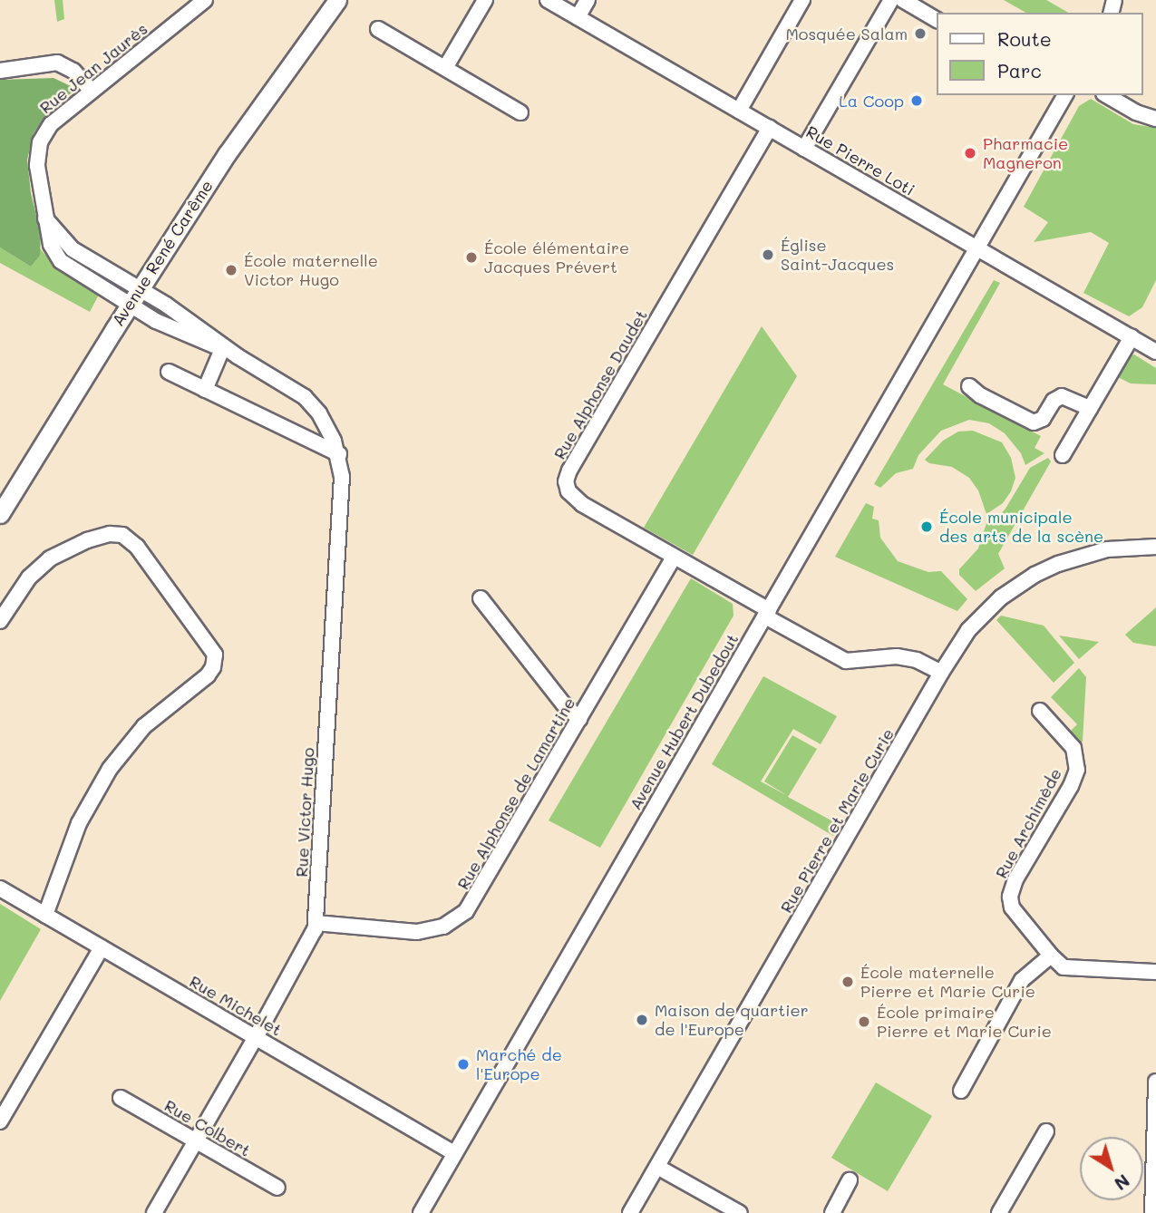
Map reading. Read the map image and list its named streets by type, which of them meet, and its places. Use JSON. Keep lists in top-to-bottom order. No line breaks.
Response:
{"streets":{"street":["Rue Jean Jaurès","Rue Pierre Loti","Avenue René Carême","Rue Alphonse Daudet","Avenue Hubert Dubedout","Rue Alphonse de Lamartine","Rue Victor Hugo","Rue Pierre et Marie Curie","Rue Archimède","Rue Michelet","Rue Colbert"]},"crossings":[["Rue Jean Jaurès","Avenue René Carême"],["Rue Jean Jaurès","Rue Victor Hugo"],["Rue Pierre Loti","Rue Alphonse Daudet"],["Rue Pierre Loti","Avenue Hubert Dubedout"],["Avenue René Carême","Rue Victor Hugo"],["Rue Alphonse Daudet","Avenue Hubert Dubedout"],["Rue Alphonse Daudet","Rue Alphonse de Lamartine"],["Rue Alphonse Daudet","Rue Pierre et Marie Curie"],["Avenue Hubert Dubedout","Rue Michelet"],["Rue Alphonse de Lamartine","Rue Victor Hugo"],["Rue Victor Hugo","Rue Michelet"],["Rue Victor Hugo","Rue Colbert"]],"places":["Mosquée Salam","La Coop","Pharmacie Magneron","Église Saint-Jacques","École élémentaire Jacques Prévert","École maternelle Victor Hugo","École municipale des arts de la scène","École maternelle Pierre et Marie Curie","Maison de quartier de l'Europe","École primaire Pierre et Marie Curie","Marché de l'Europe"],"legend":["Route","Parc"],"north":"bottom right"}
